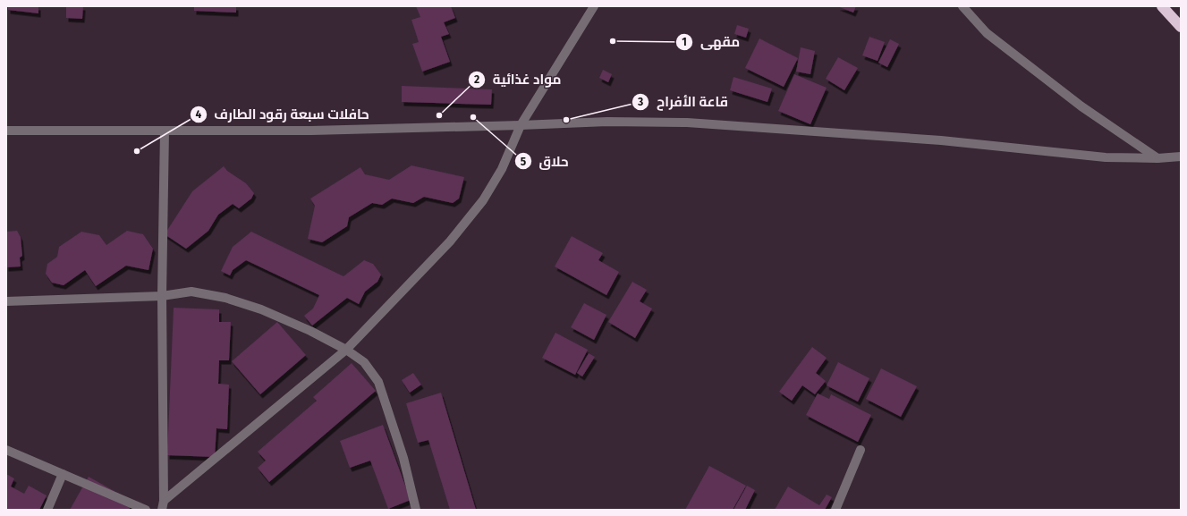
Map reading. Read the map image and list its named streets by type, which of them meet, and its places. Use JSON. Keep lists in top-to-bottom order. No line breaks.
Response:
{"places":["مقهى","مواد غذائية","حلاق","قاعة الأفراح","حافلات سبعة رقود الطارف"]}
